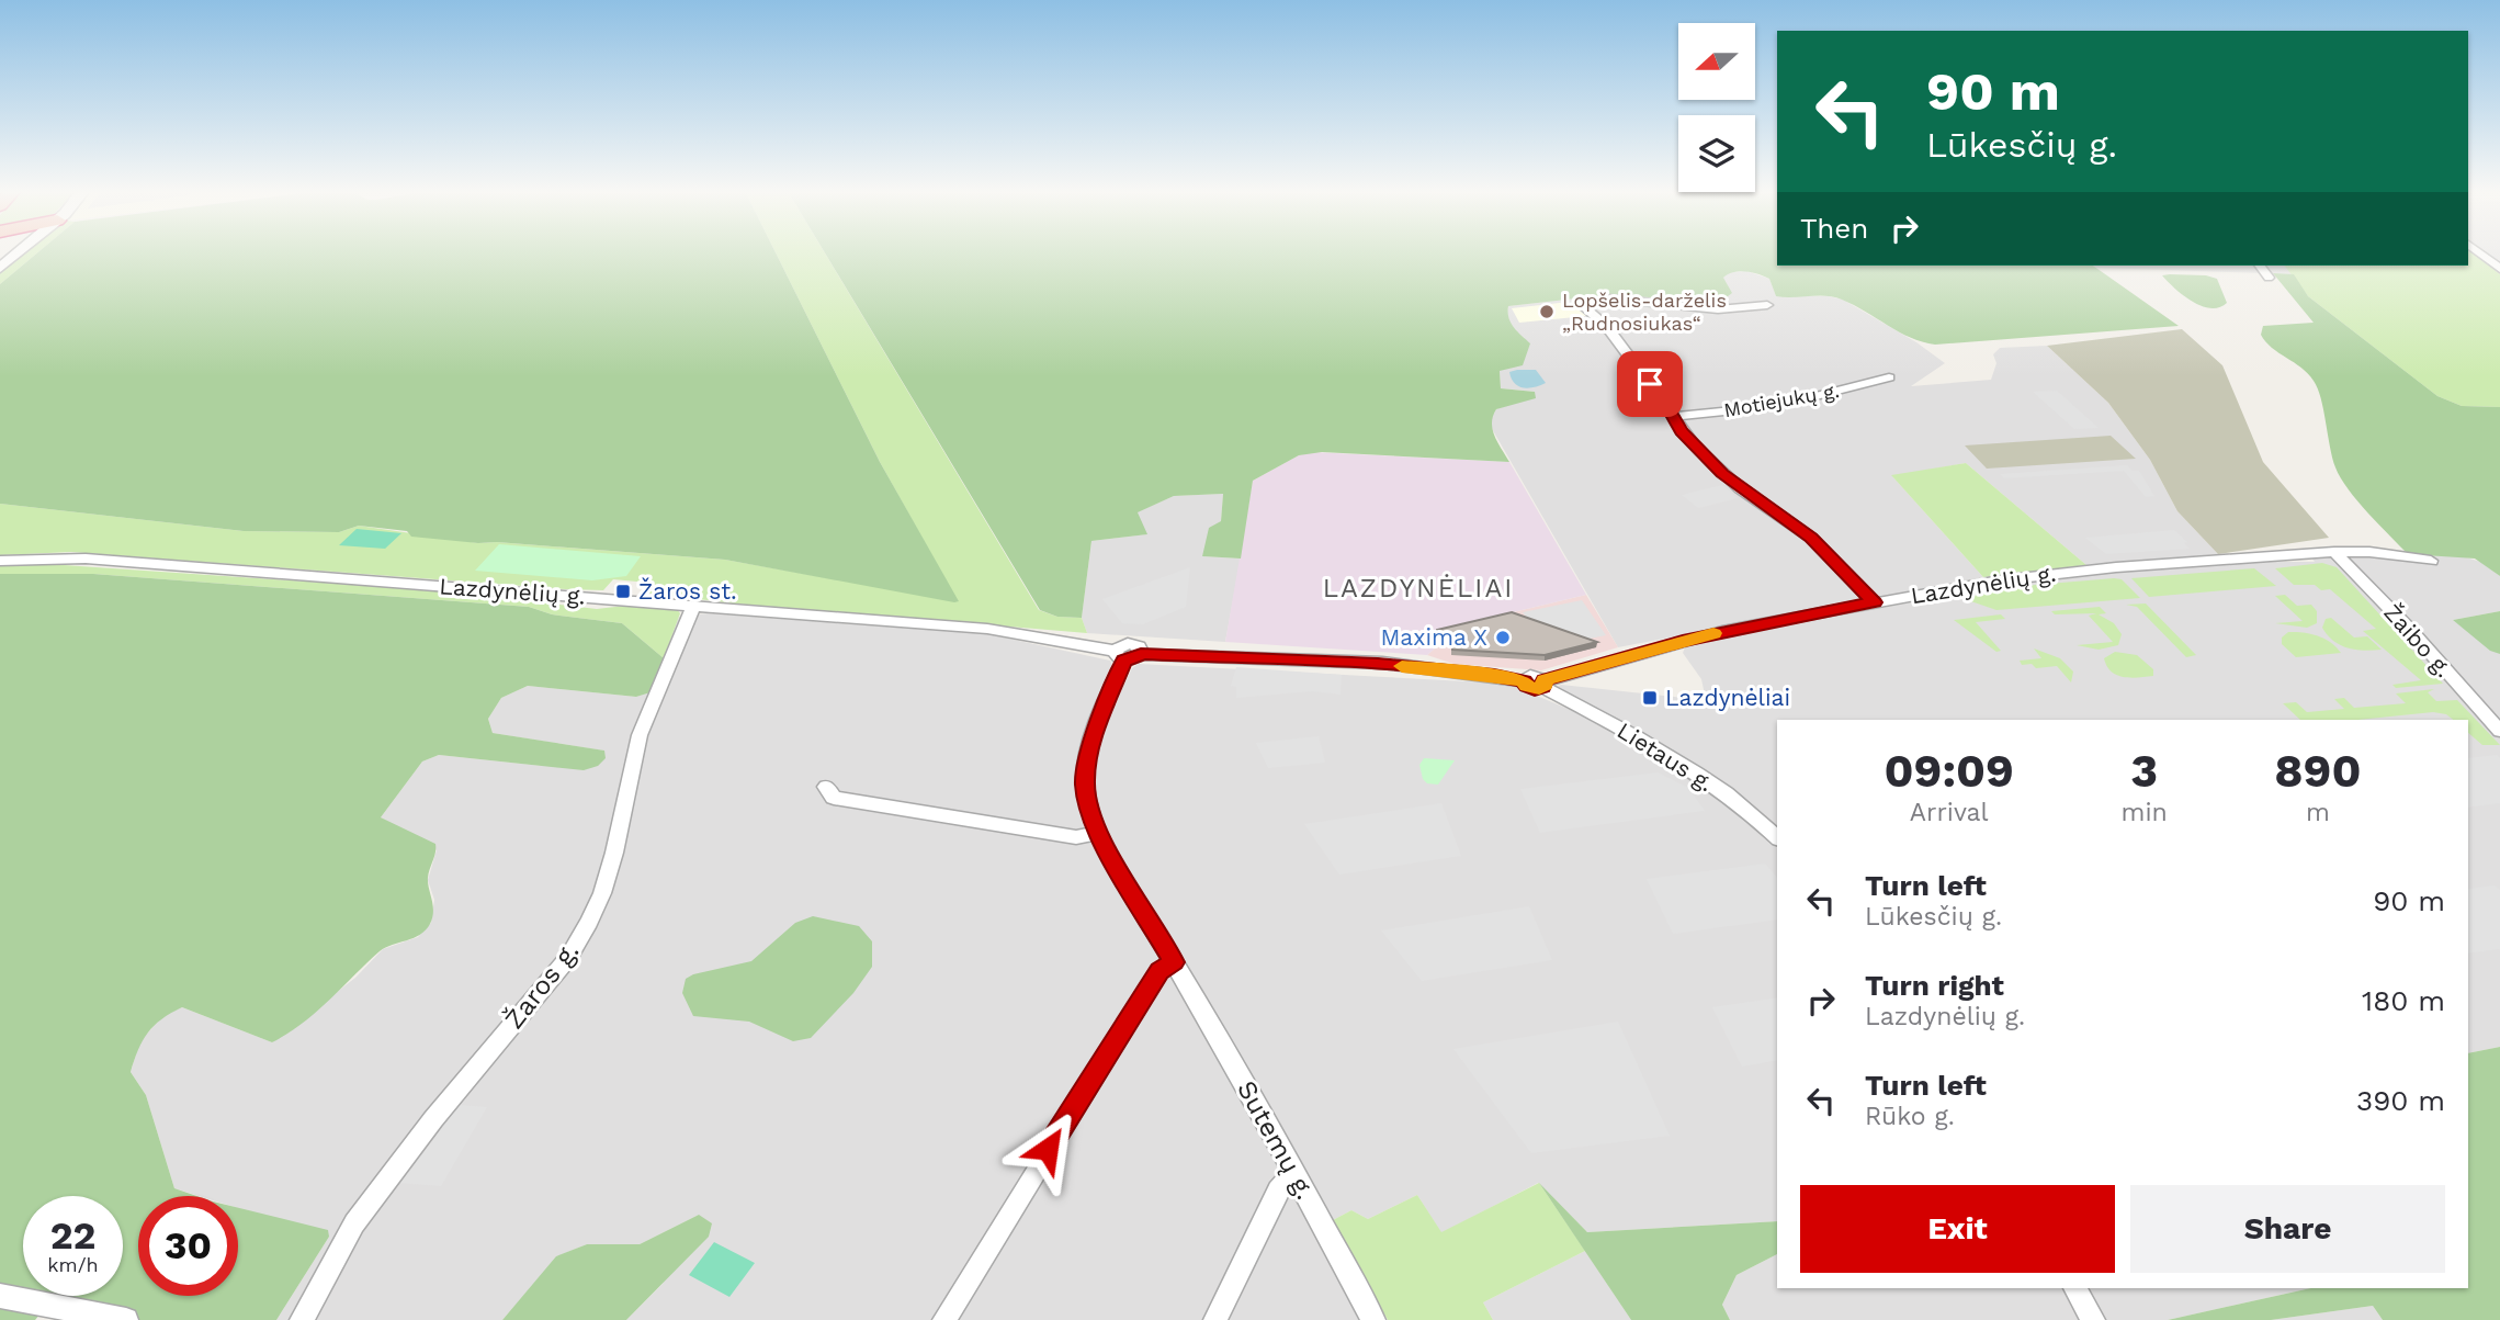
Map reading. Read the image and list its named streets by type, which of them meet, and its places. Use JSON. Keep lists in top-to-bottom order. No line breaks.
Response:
{"streets":{"street":["Motiejukų g.","Lazdynėlių g.","Žaibo g.","Lietaus g.","Žaros g.","Sutemų g."]},"crossings":[["Lazdynėlių g.","Žaibo g."],["Lazdynėlių g.","Lietaus g."],["Lazdynėlių g.","Žaros g."],["Lazdynėlių g.","Sutemų g."]],"districts":["LAZDYNĖLIAI"],"places":{"other":["Lopšelis-darželis „Rudnosiukas“","Maxima X"],"transit":["Žaros st.","Lazdynėliai"]},"north":"left","page":{"turn":["90 m","Lūkesčių g."],"then":"Then","eta":["09:09","Arrival","3","min","890","m"],"list":[{"name":"Turn left","note":"Lūkesčių g.","value":"90 m"},{"name":"Turn right","note":"Lazdynėlių g.","value":"180 m"},{"name":"Turn left","note":"Rūko g.","value":"390 m"}],"buttons":["Exit","Share"],"speed":"22 km/h","limit":"30"}}
